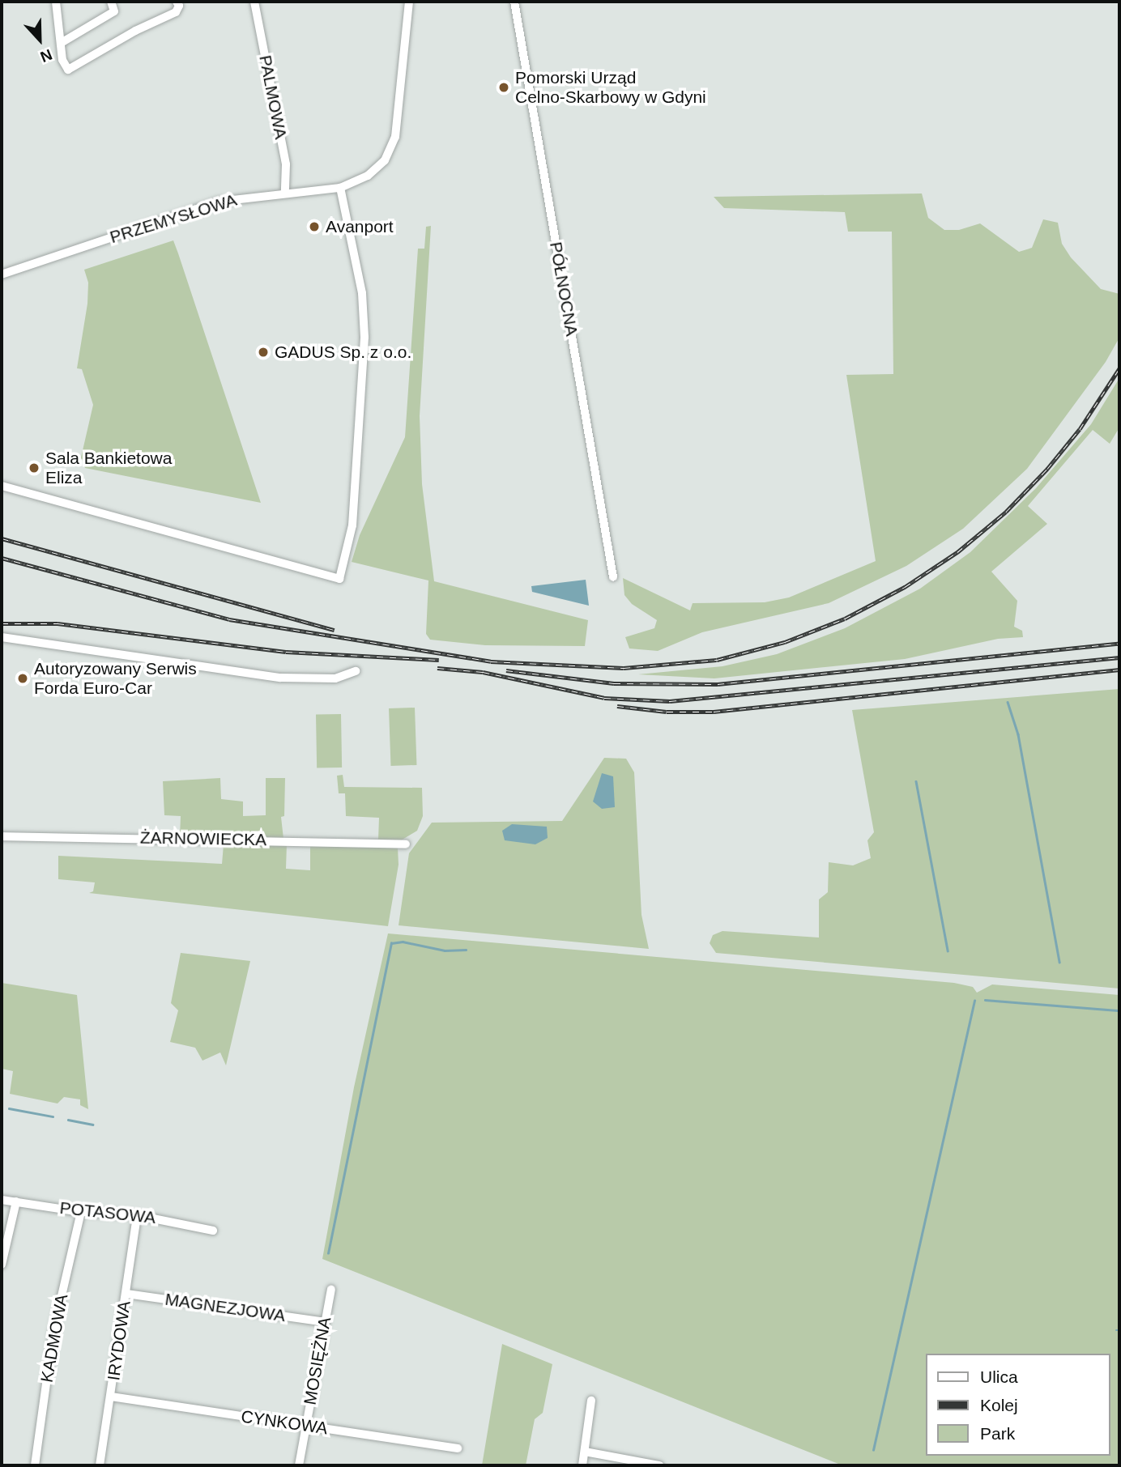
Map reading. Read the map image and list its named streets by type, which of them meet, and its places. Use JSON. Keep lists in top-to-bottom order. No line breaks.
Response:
{"streets":{"street":["PALMOWA","PRZEMYSŁOWA","PÓŁNOCNA","ŻARNOWIECKA","POTASOWA","MAGNEZJOWA","KADMOWA","IRYDOWA","MOSIĘŻNA","CYNKOWA"]},"crossings":[["PALMOWA","PRZEMYSŁOWA"],["POTASOWA","KADMOWA"],["POTASOWA","IRYDOWA"],["MAGNEZJOWA","IRYDOWA"],["MAGNEZJOWA","MOSIĘŻNA"],["IRYDOWA","CYNKOWA"],["MOSIĘŻNA","CYNKOWA"]],"places":["Pomorski Urząd Celno-Skarbowy w Gdyni","Avanport","GADUS Sp. z o.o.","Sala Bankietowa Eliza","Autoryzowany Serwis Forda Euro-Car"],"legend":["Ulica","Kolej","Park"],"north":"bottom"}
